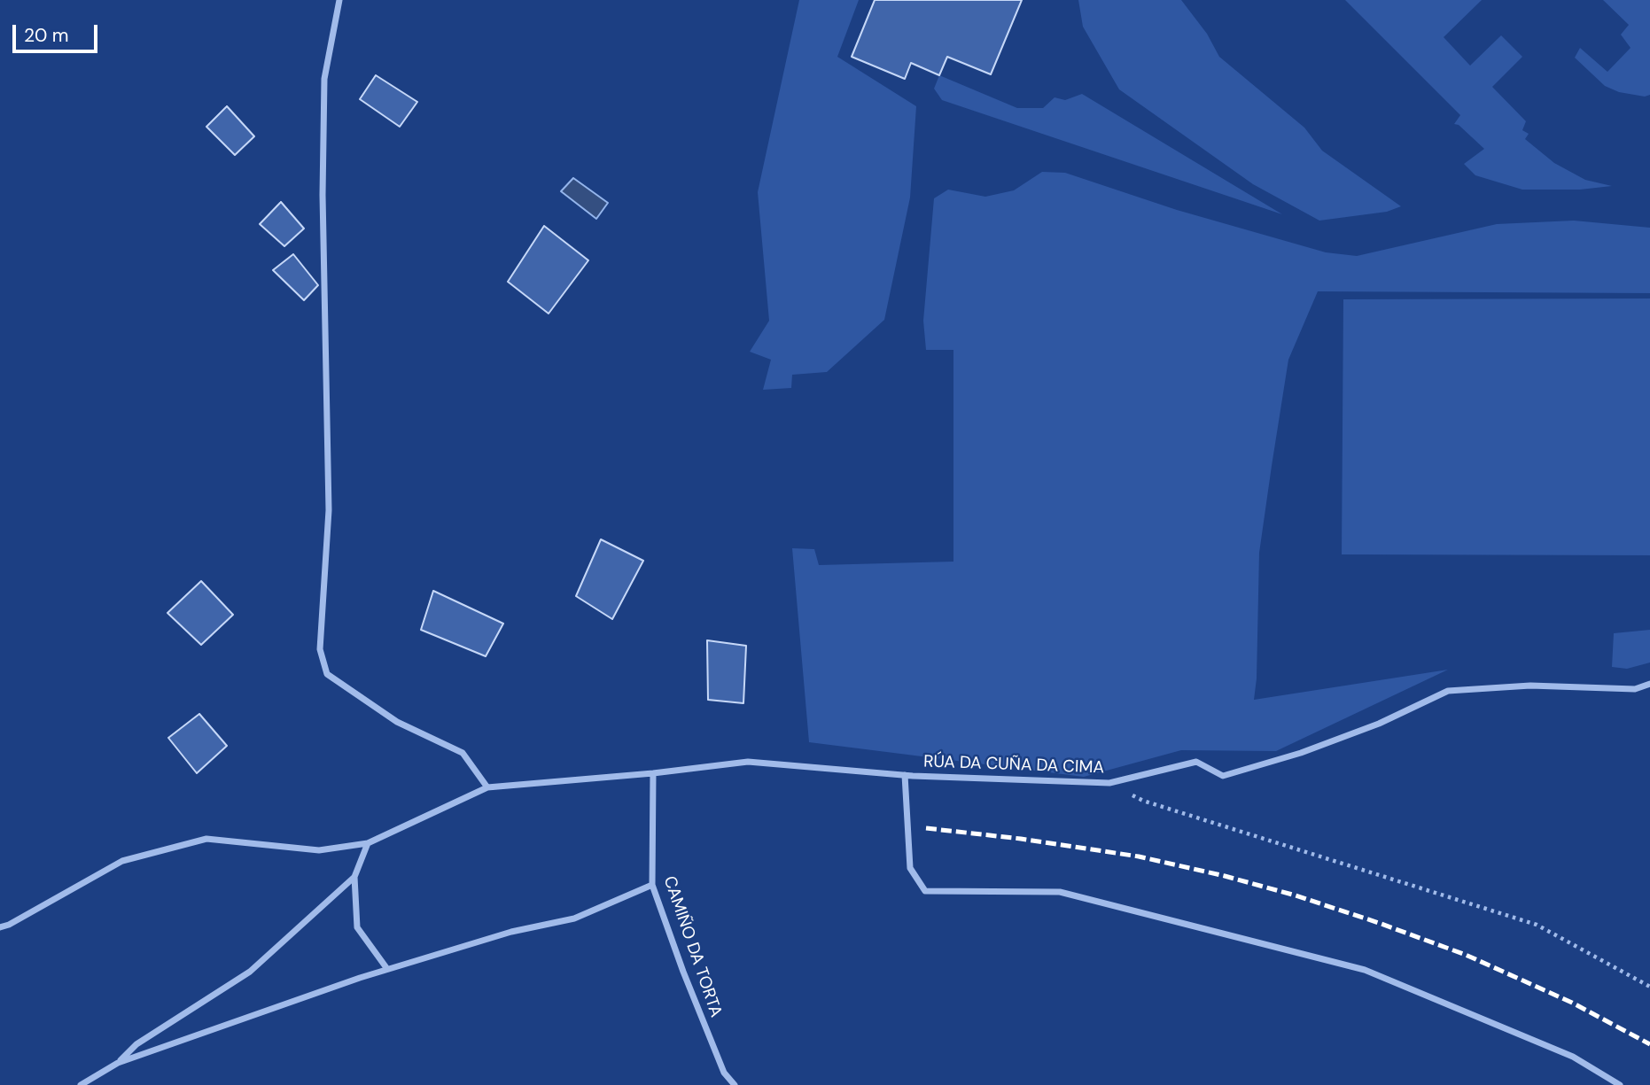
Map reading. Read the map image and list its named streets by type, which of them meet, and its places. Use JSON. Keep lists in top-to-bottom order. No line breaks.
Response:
{"streets":{"street":["RÚA DA CUÑA DA CIMA","CAMIÑO DA TORTA"]},"crossings":[["RÚA DA CUÑA DA CIMA","CAMIÑO DA TORTA"]],"scale_bar":"20 m"}
